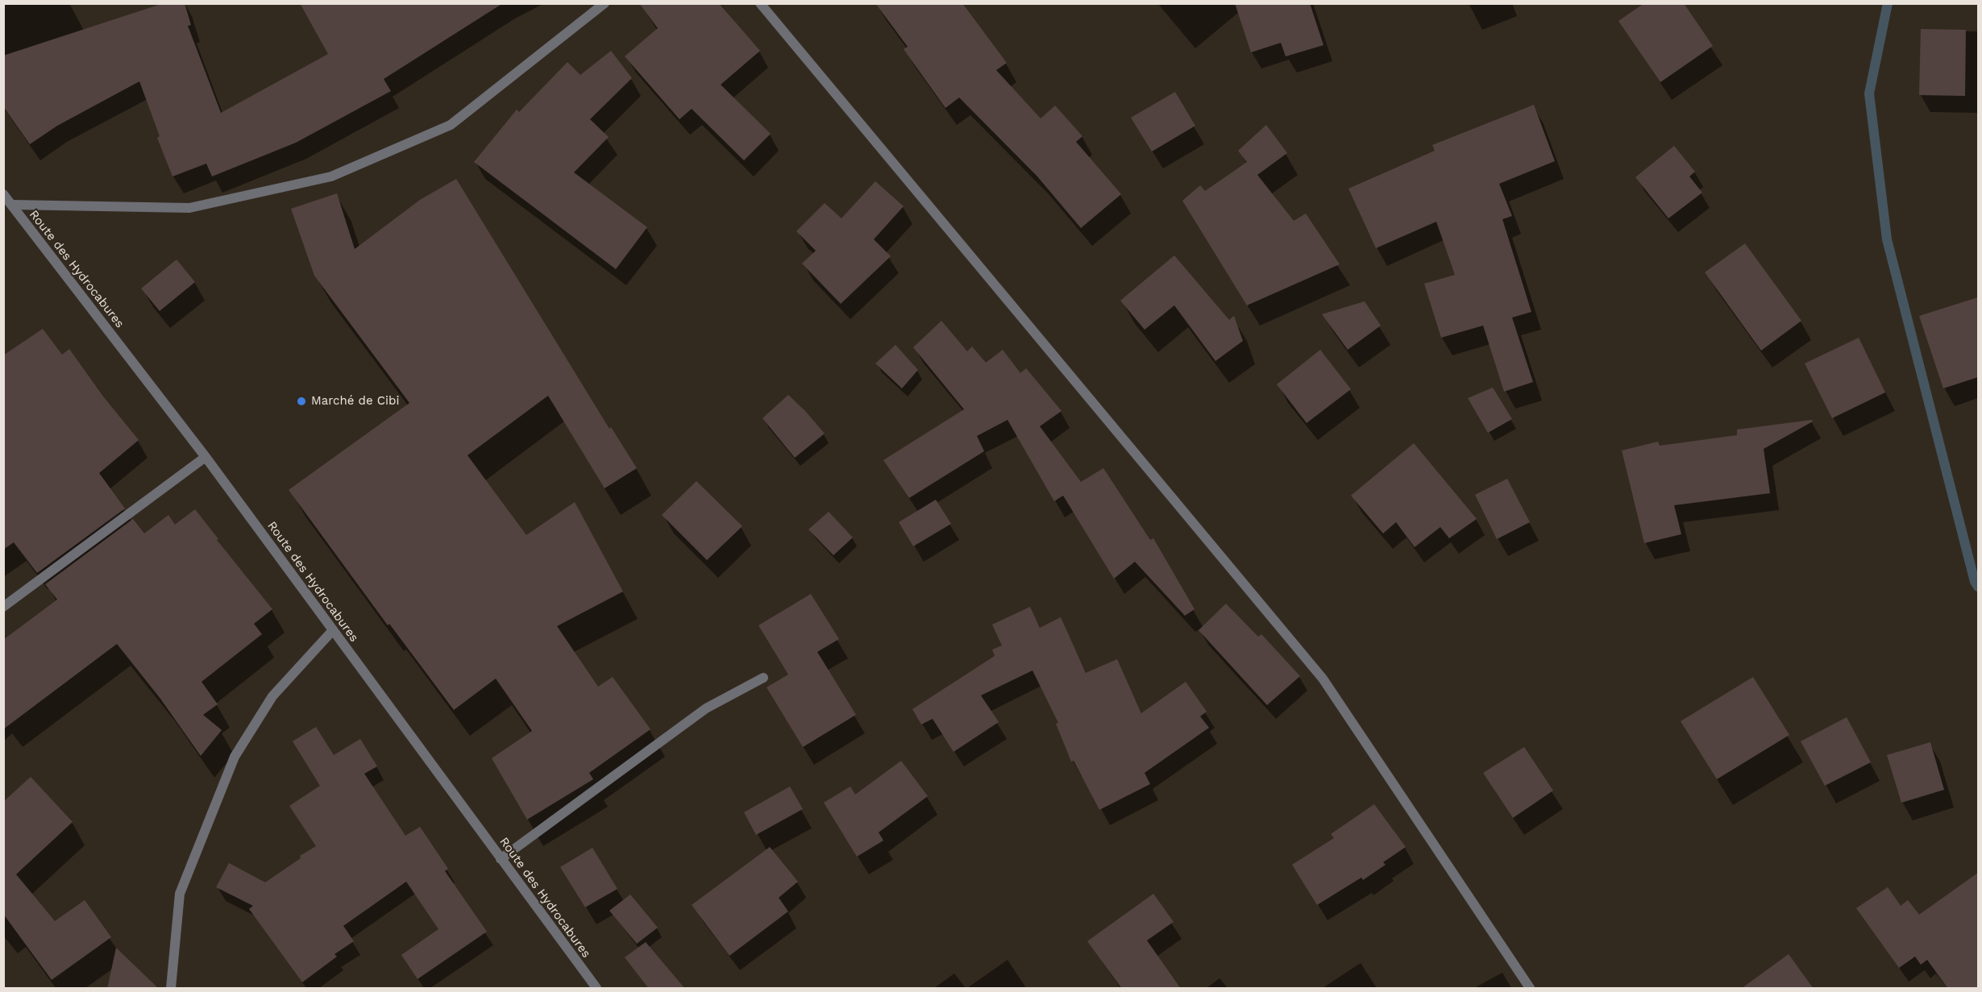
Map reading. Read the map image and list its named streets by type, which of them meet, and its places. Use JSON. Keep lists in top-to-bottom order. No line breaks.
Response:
{"streets":{"street":["Route des Hydrocabures"]},"places":["Marché de Cibi"]}
